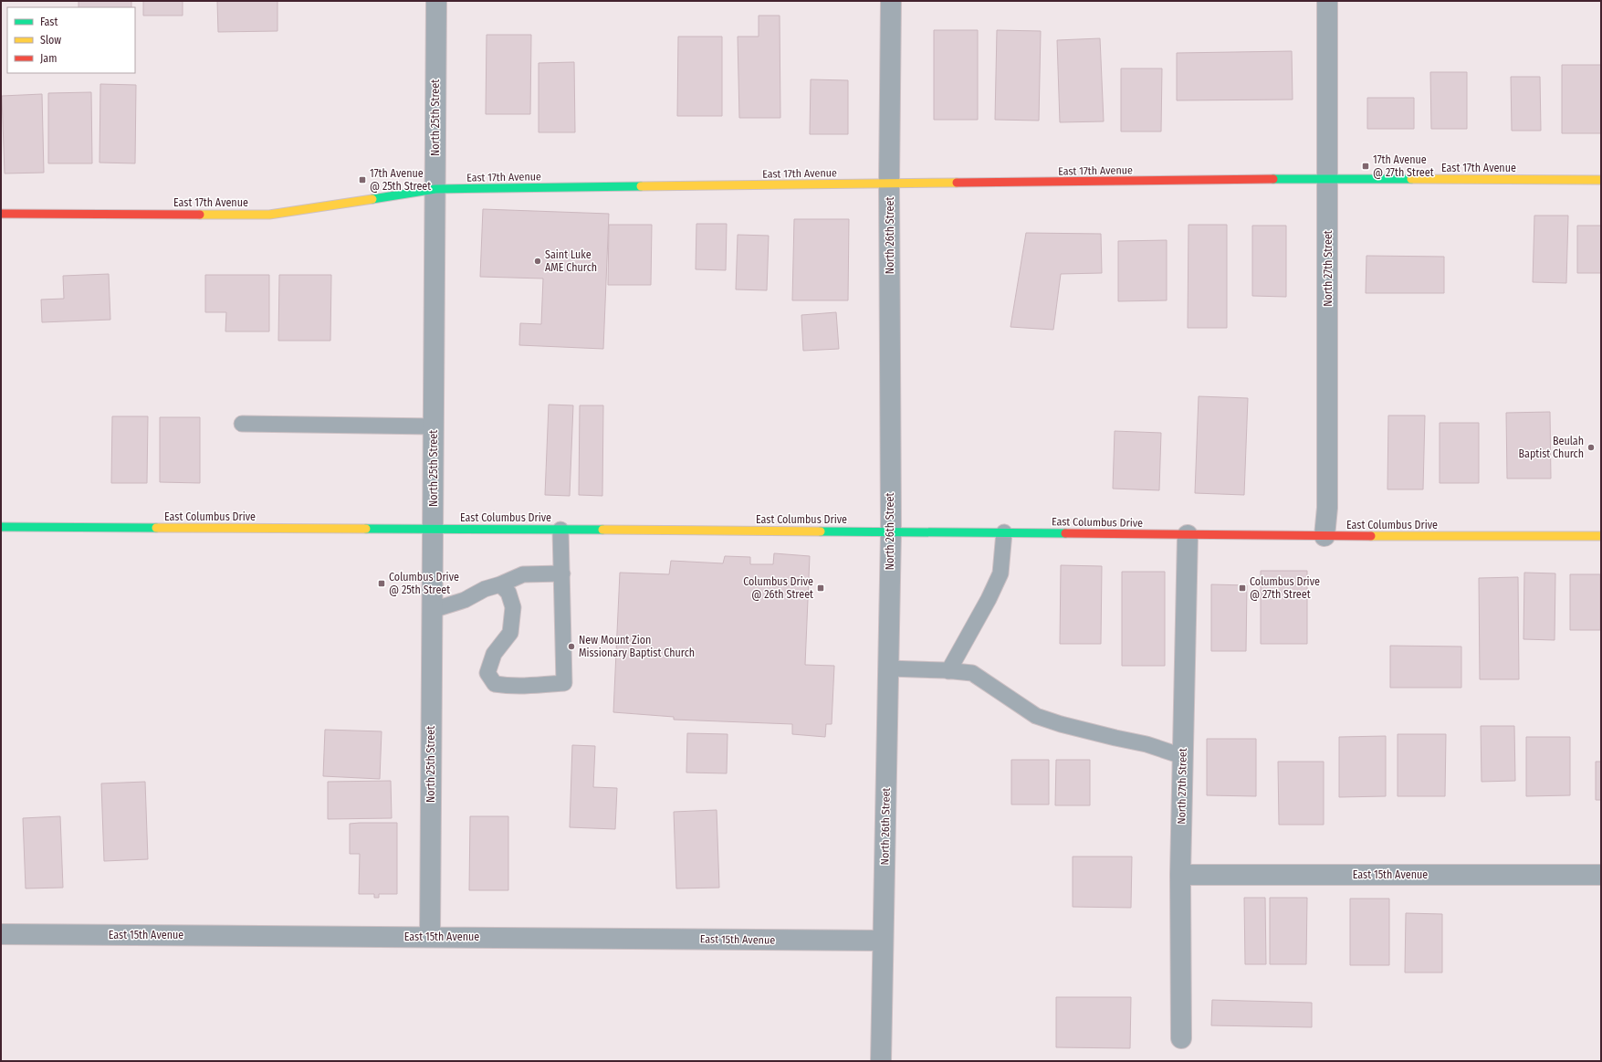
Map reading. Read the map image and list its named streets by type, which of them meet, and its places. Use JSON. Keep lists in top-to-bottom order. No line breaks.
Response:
{"streets":{"main road":["East 17th Avenue","East Columbus Drive"],"street":["North 25th Street","North 26th Street","North 27th Street","East 15th Avenue"]},"crossings":[["North 25th Street","East 17th Avenue"],["North 25th Street","East Columbus Drive"],["North 25th Street","East 15th Avenue"],["East 17th Avenue","North 26th Street"],["East 17th Avenue","North 27th Street"],["North 26th Street","East Columbus Drive"],["North 26th Street","East 15th Avenue"],["North 27th Street","East Columbus Drive"],["North 27th Street","East 15th Avenue"]],"places":{"transit":["17th Avenue @ 27th Street","17th Avenue @ 25th Street","Columbus Drive @ 25th Street","Columbus Drive @ 26th Street","Columbus Drive @ 27th Street"],"other":["Saint Luke AME Church","Beulah Baptist Church","New Mount Zion Missionary Baptist Church"]},"legend":["Fast","Slow","Jam"]}
